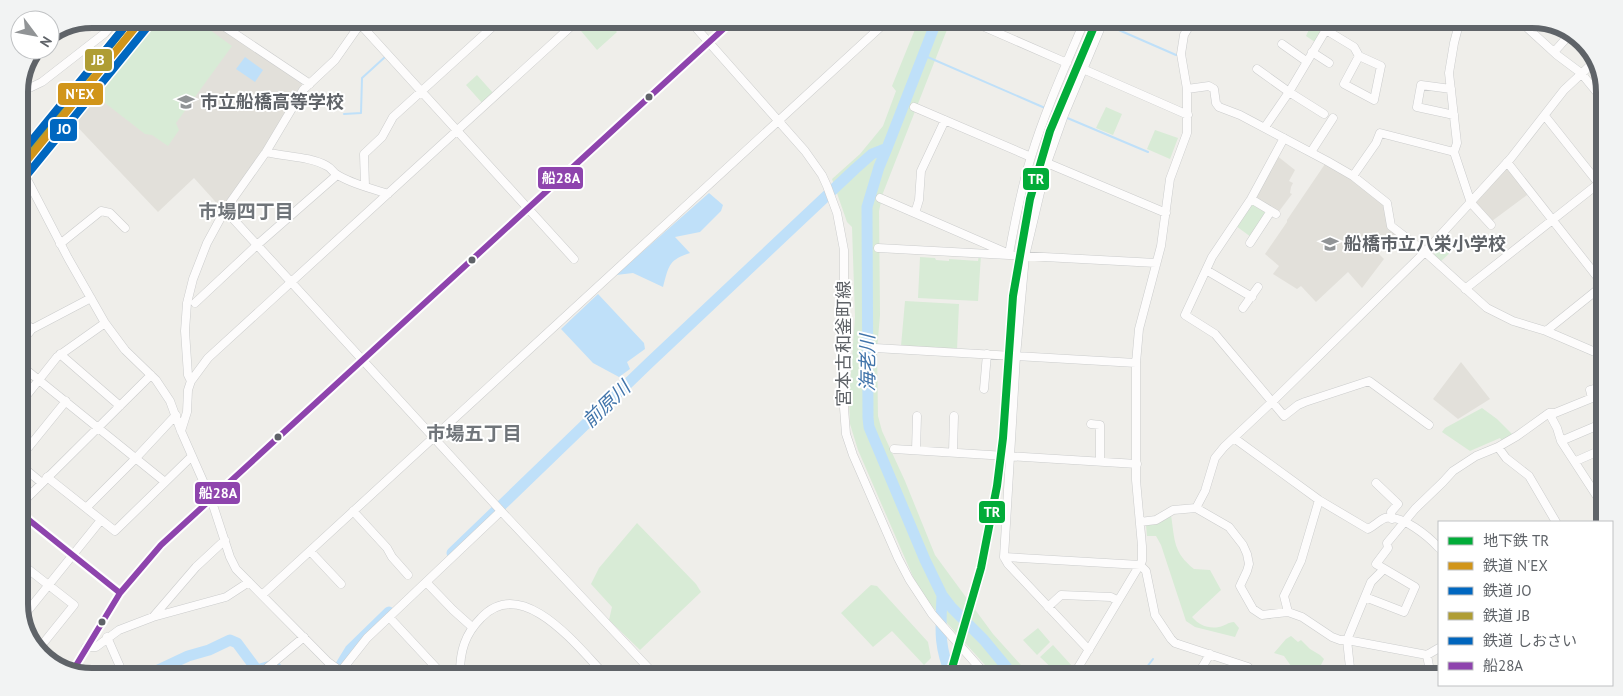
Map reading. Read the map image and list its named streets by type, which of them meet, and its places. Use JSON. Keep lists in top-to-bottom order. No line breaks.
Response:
{"streets":{"street":["宮本古和釜町線"]},"districts":["市場四丁目","市場五丁目"],"water":["海老川","前原川"],"places":{"school or university":["市立船橋高等学校","船橋市立八栄小学校"]},"lines":["metro line TR","rail line N'EX","rail line JO","rail line JB","rail line しおさい","transit line 船28A"],"legend":["地下鉄 TR","鉄道 N'EX","鉄道 JO","鉄道 JB","鉄道 しおさい","船28A"],"north":"bottom right"}
